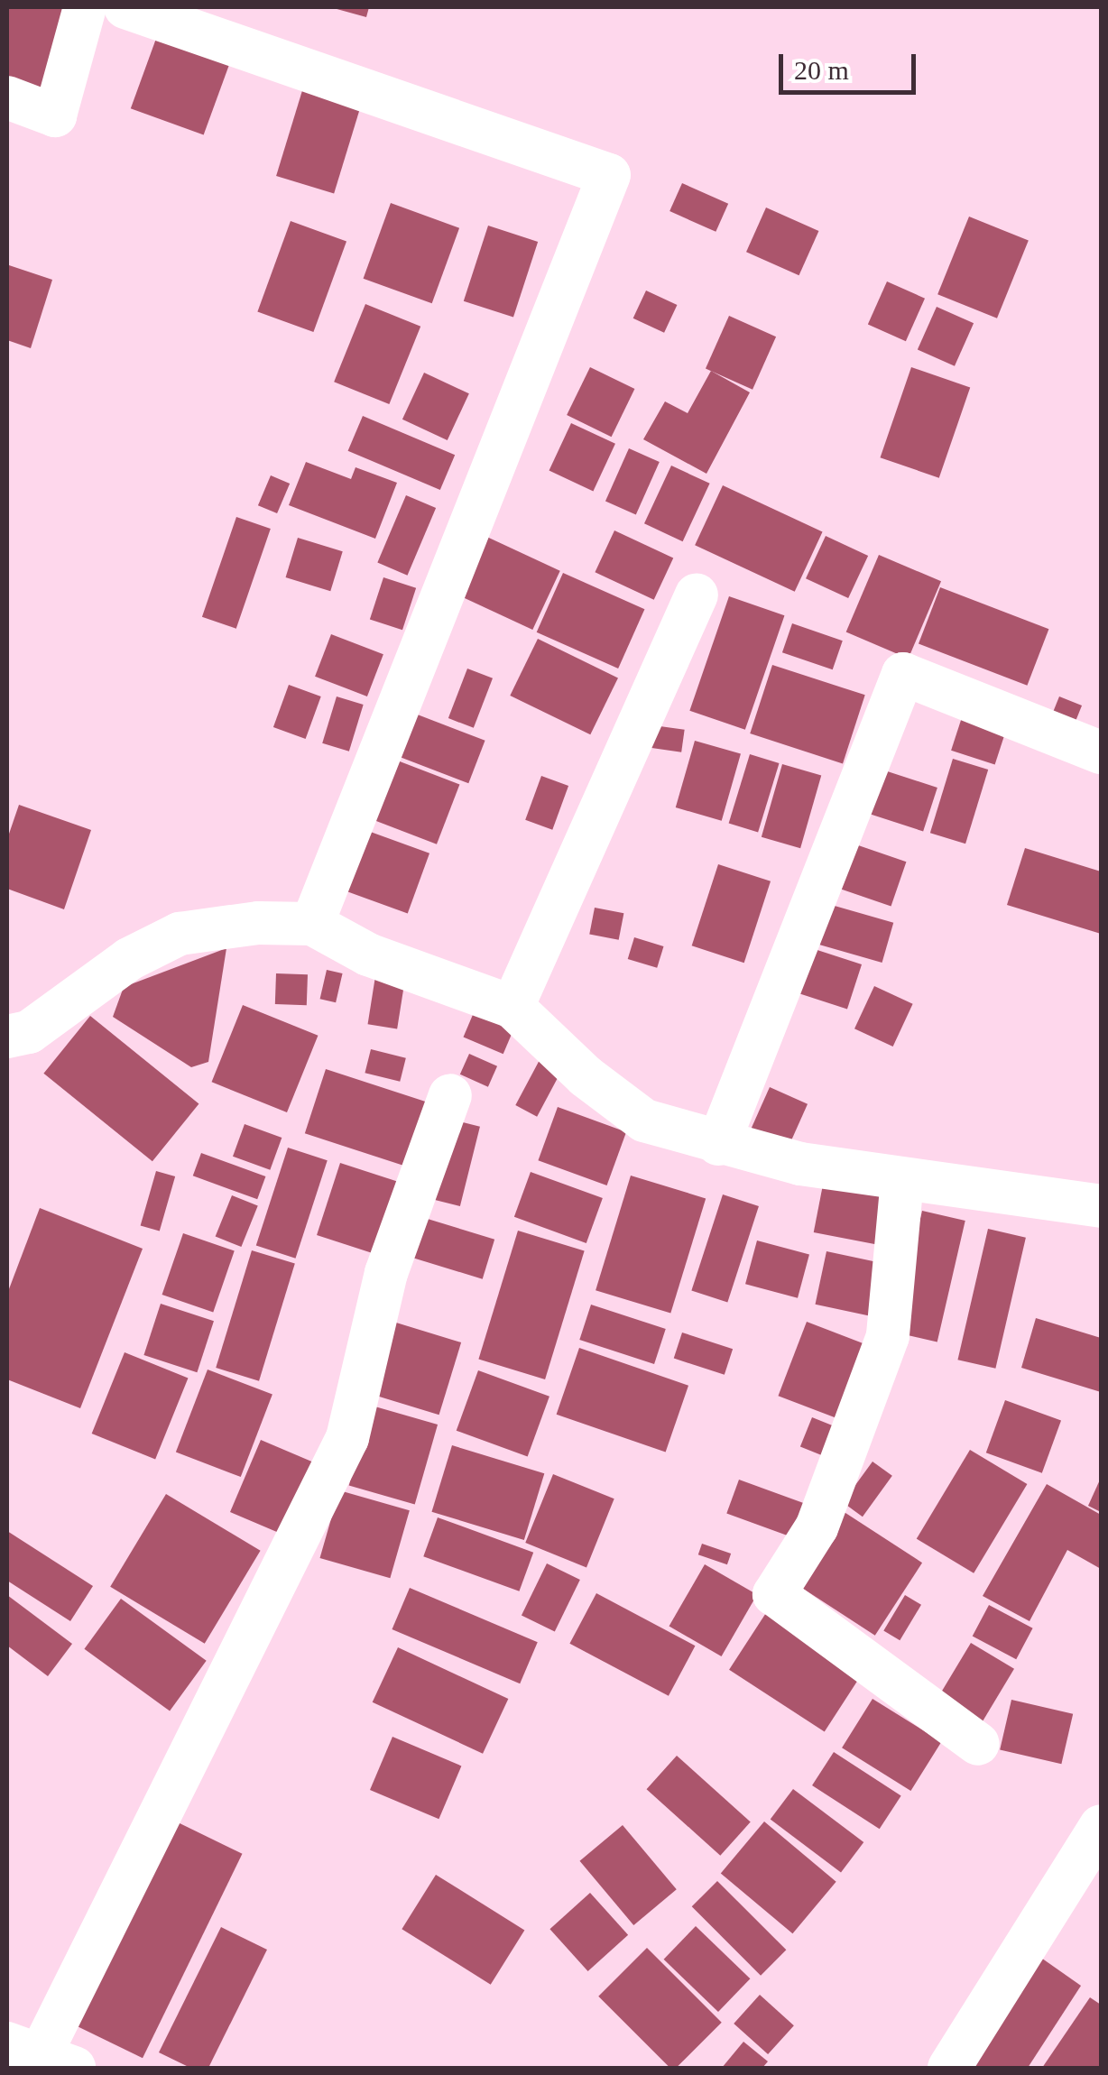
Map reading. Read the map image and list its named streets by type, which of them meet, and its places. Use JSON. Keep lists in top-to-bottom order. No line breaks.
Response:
{"scale_bar":"20 m"}
